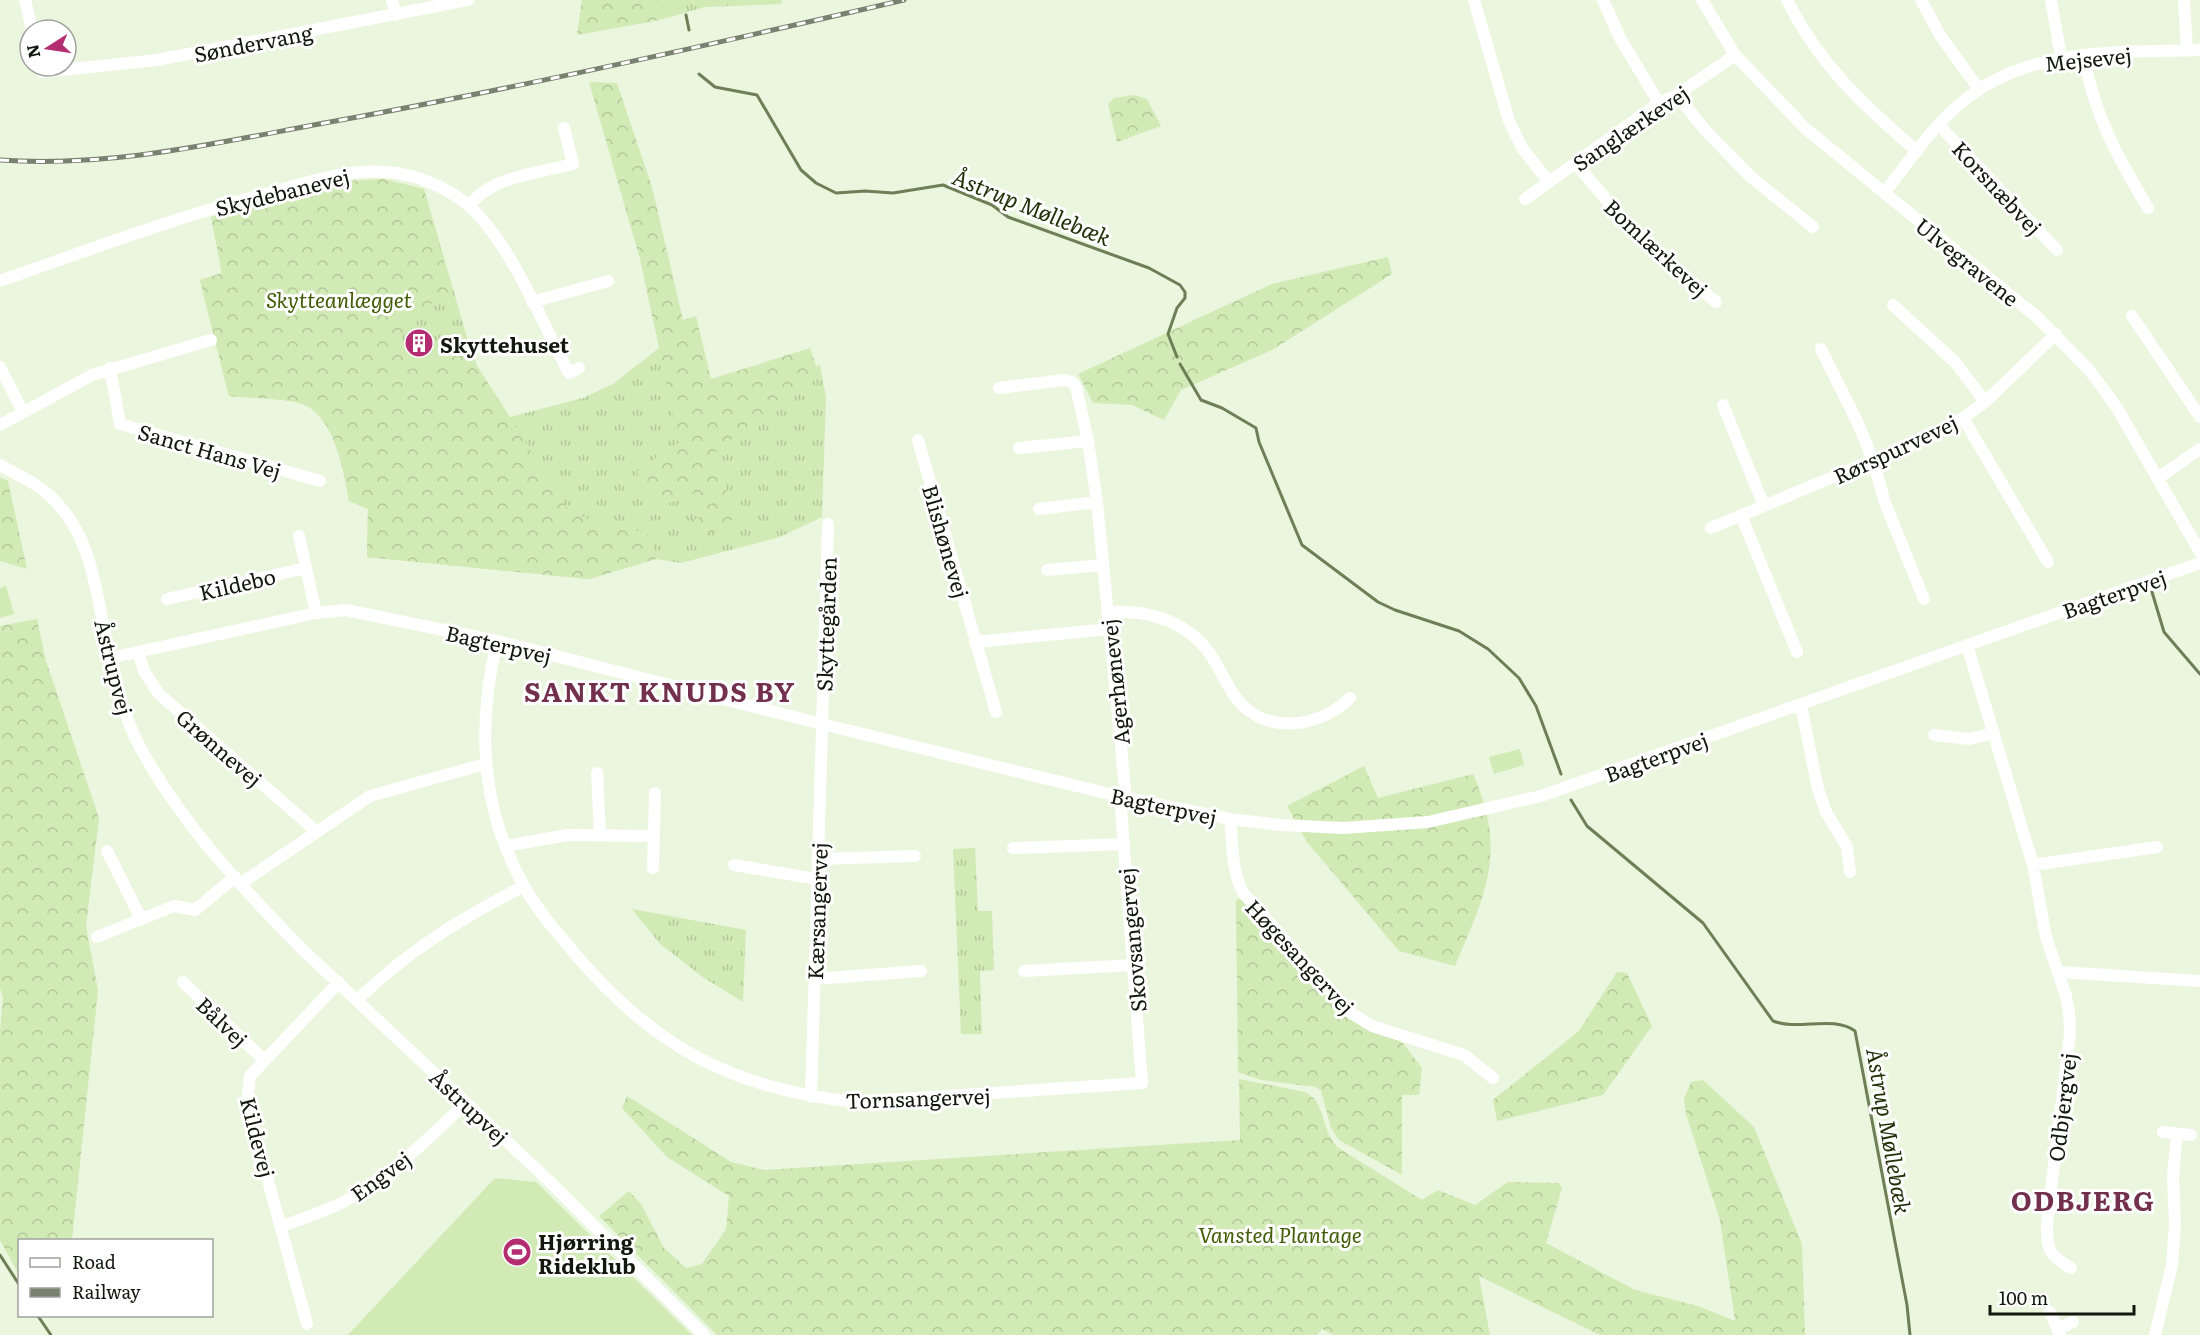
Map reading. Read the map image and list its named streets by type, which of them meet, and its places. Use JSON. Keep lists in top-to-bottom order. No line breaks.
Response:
{"streets":{"street":["Søndervang","Mejsevej","Sanglærkevej","Korsnæbvej","Skydebanevej","Bomlærkevej","Ulvegravene","Rørspurvevej","Sanct Hans Vej","Blishønevej","Kildebo","Bagterpvej","Skyttegården","Åstrupvej","Agerhønevej","Grønnevej","Kærsangervej","Skovsangervej","Høgesangervej","Bålvej","Tornsangervej","Odbjergvej","Kildevej","Engvej"]},"crossings":[["Mejsevej","Korsnæbvej"],["Mejsevej","Ulvegravene"],["Sanglærkevej","Bomlærkevej"],["Sanglærkevej","Ulvegravene"],["Ulvegravene","Rørspurvevej"],["Bagterpvej","Skyttegården"],["Bagterpvej","Åstrupvej"],["Bagterpvej","Agerhønevej"],["Bagterpvej","Grønnevej"],["Bagterpvej","Kærsangervej"],["Bagterpvej","Skovsangervej"],["Bagterpvej","Høgesangervej"],["Bagterpvej","Tornsangervej"],["Bagterpvej","Odbjergvej"],["Skyttegården","Kærsangervej"],["Åstrupvej","Kildevej"],["Åstrupvej","Engvej"],["Agerhønevej","Skovsangervej"],["Kærsangervej","Tornsangervej"],["Skovsangervej","Tornsangervej"],["Bålvej","Kildevej"],["Kildevej","Engvej"]],"districts":["SANKT KNUDS BY","ODBJERG"],"water":["Åstrup Møllebæk"],"parks":["Skytteanlægget","Vansted Plantage"],"places":{"building":["Skyttehuset"],"sports":["Hjørring Rideklub"]},"legend":["Road","Railway"],"scale_bar":"100 m","north":"left"}
